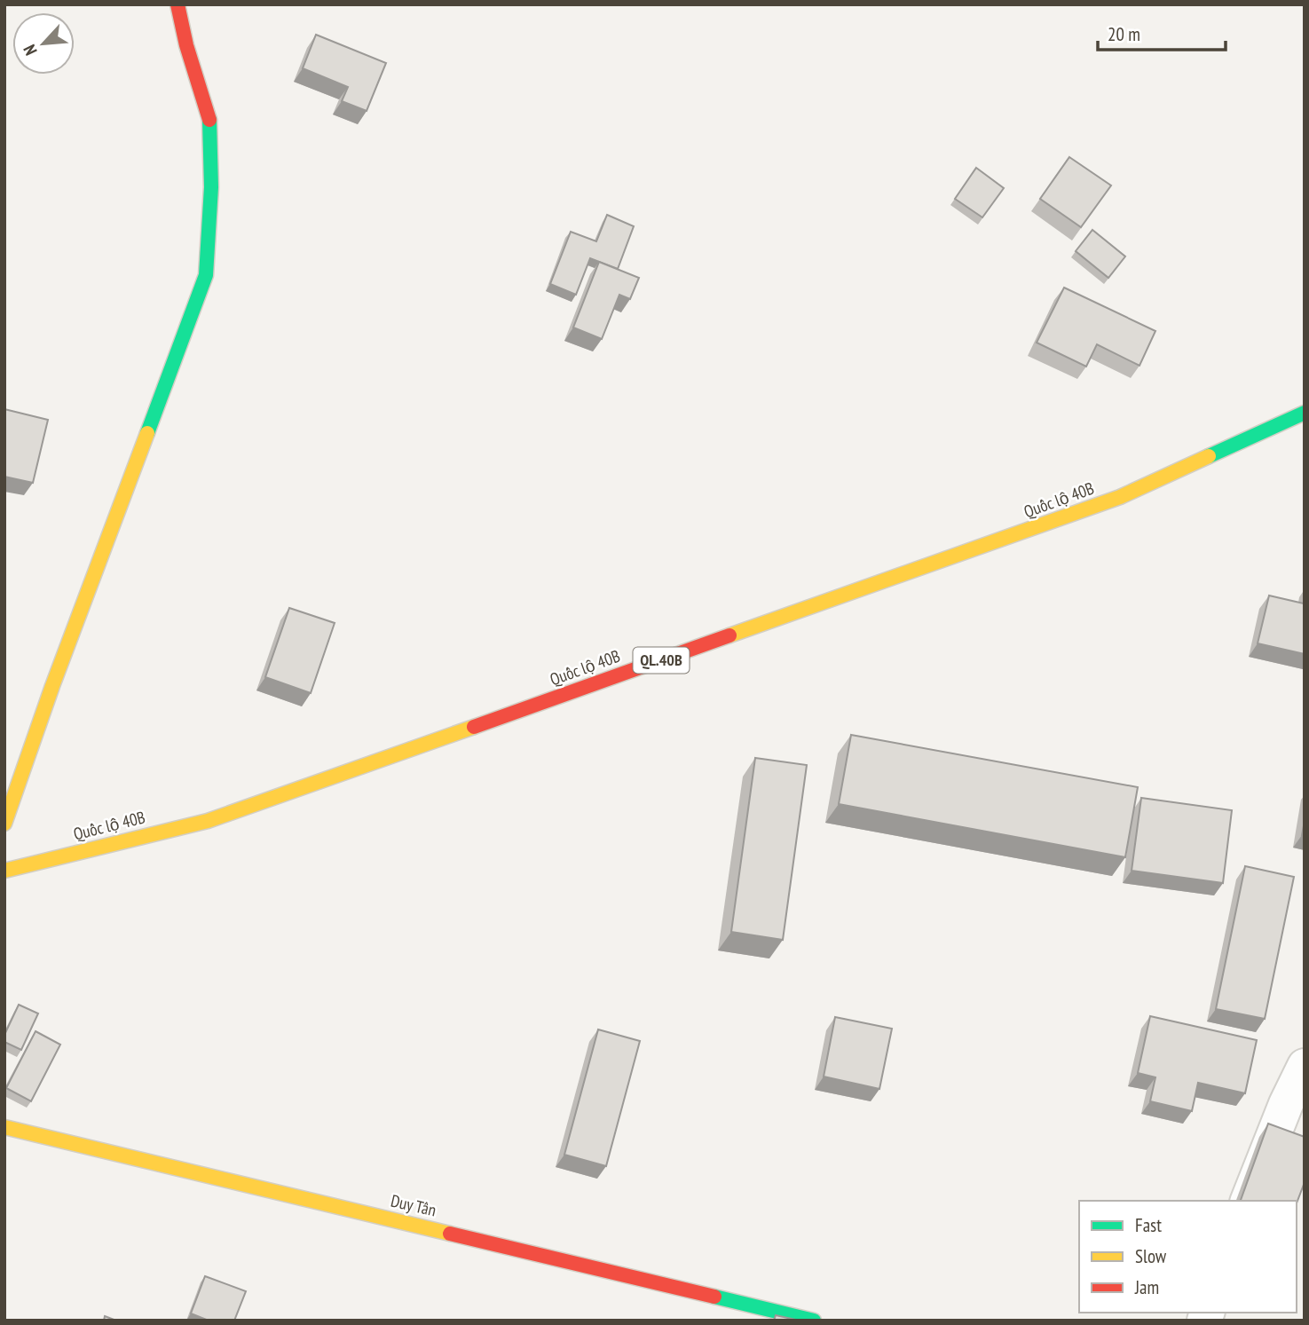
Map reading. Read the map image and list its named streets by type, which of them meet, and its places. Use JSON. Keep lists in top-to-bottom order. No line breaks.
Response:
{"streets":{"main road":["Quốc lộ 40B","QL.40B","Duy Tân"]},"legend":["Fast","Slow","Jam"],"scale_bar":"20 m","north":"bottom left"}
